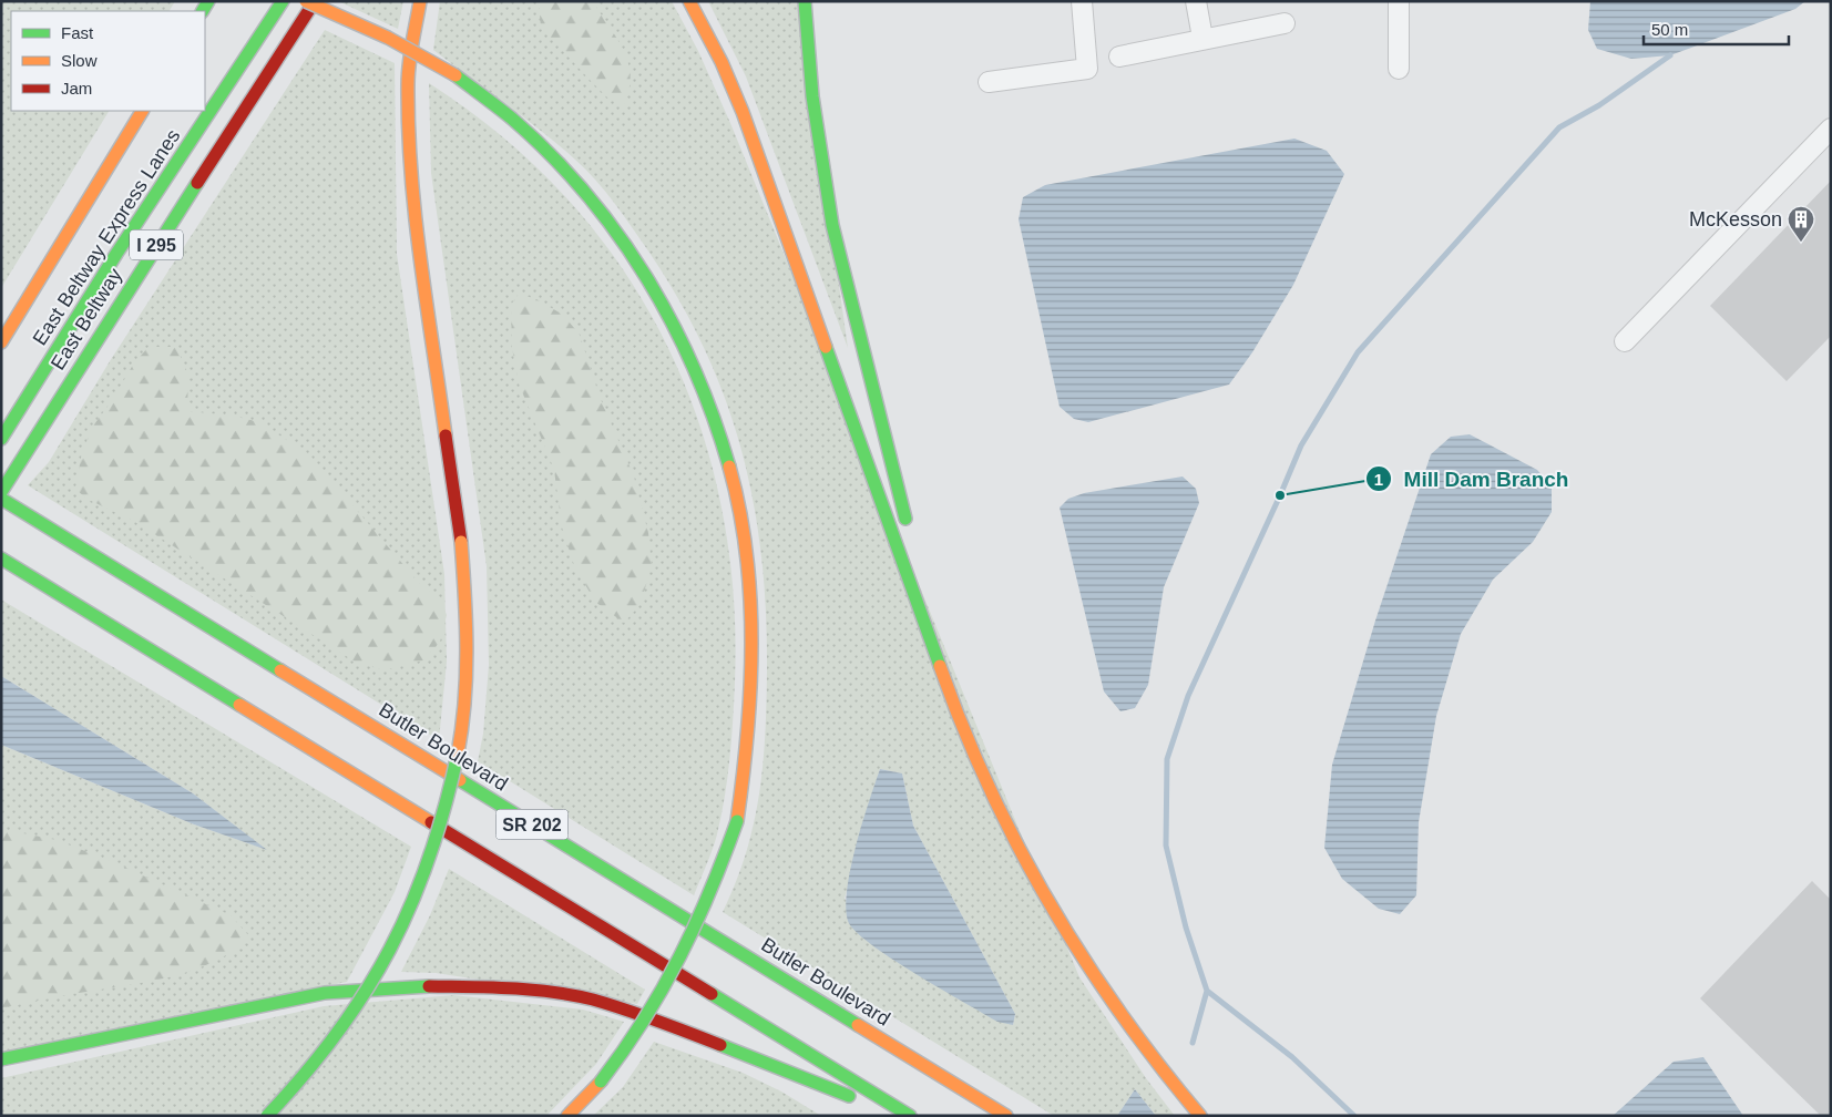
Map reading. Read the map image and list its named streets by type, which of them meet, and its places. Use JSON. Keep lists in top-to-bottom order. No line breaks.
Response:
{"streets":{"highway":["East Beltway Express Lanes","I 295","East Beltway","Butler Boulevard","SR 202"]},"places":{"building":["McKesson"],"other":["Mill Dam Branch"]},"legend":["Fast","Slow","Jam"],"scale_bar":"50 m"}
